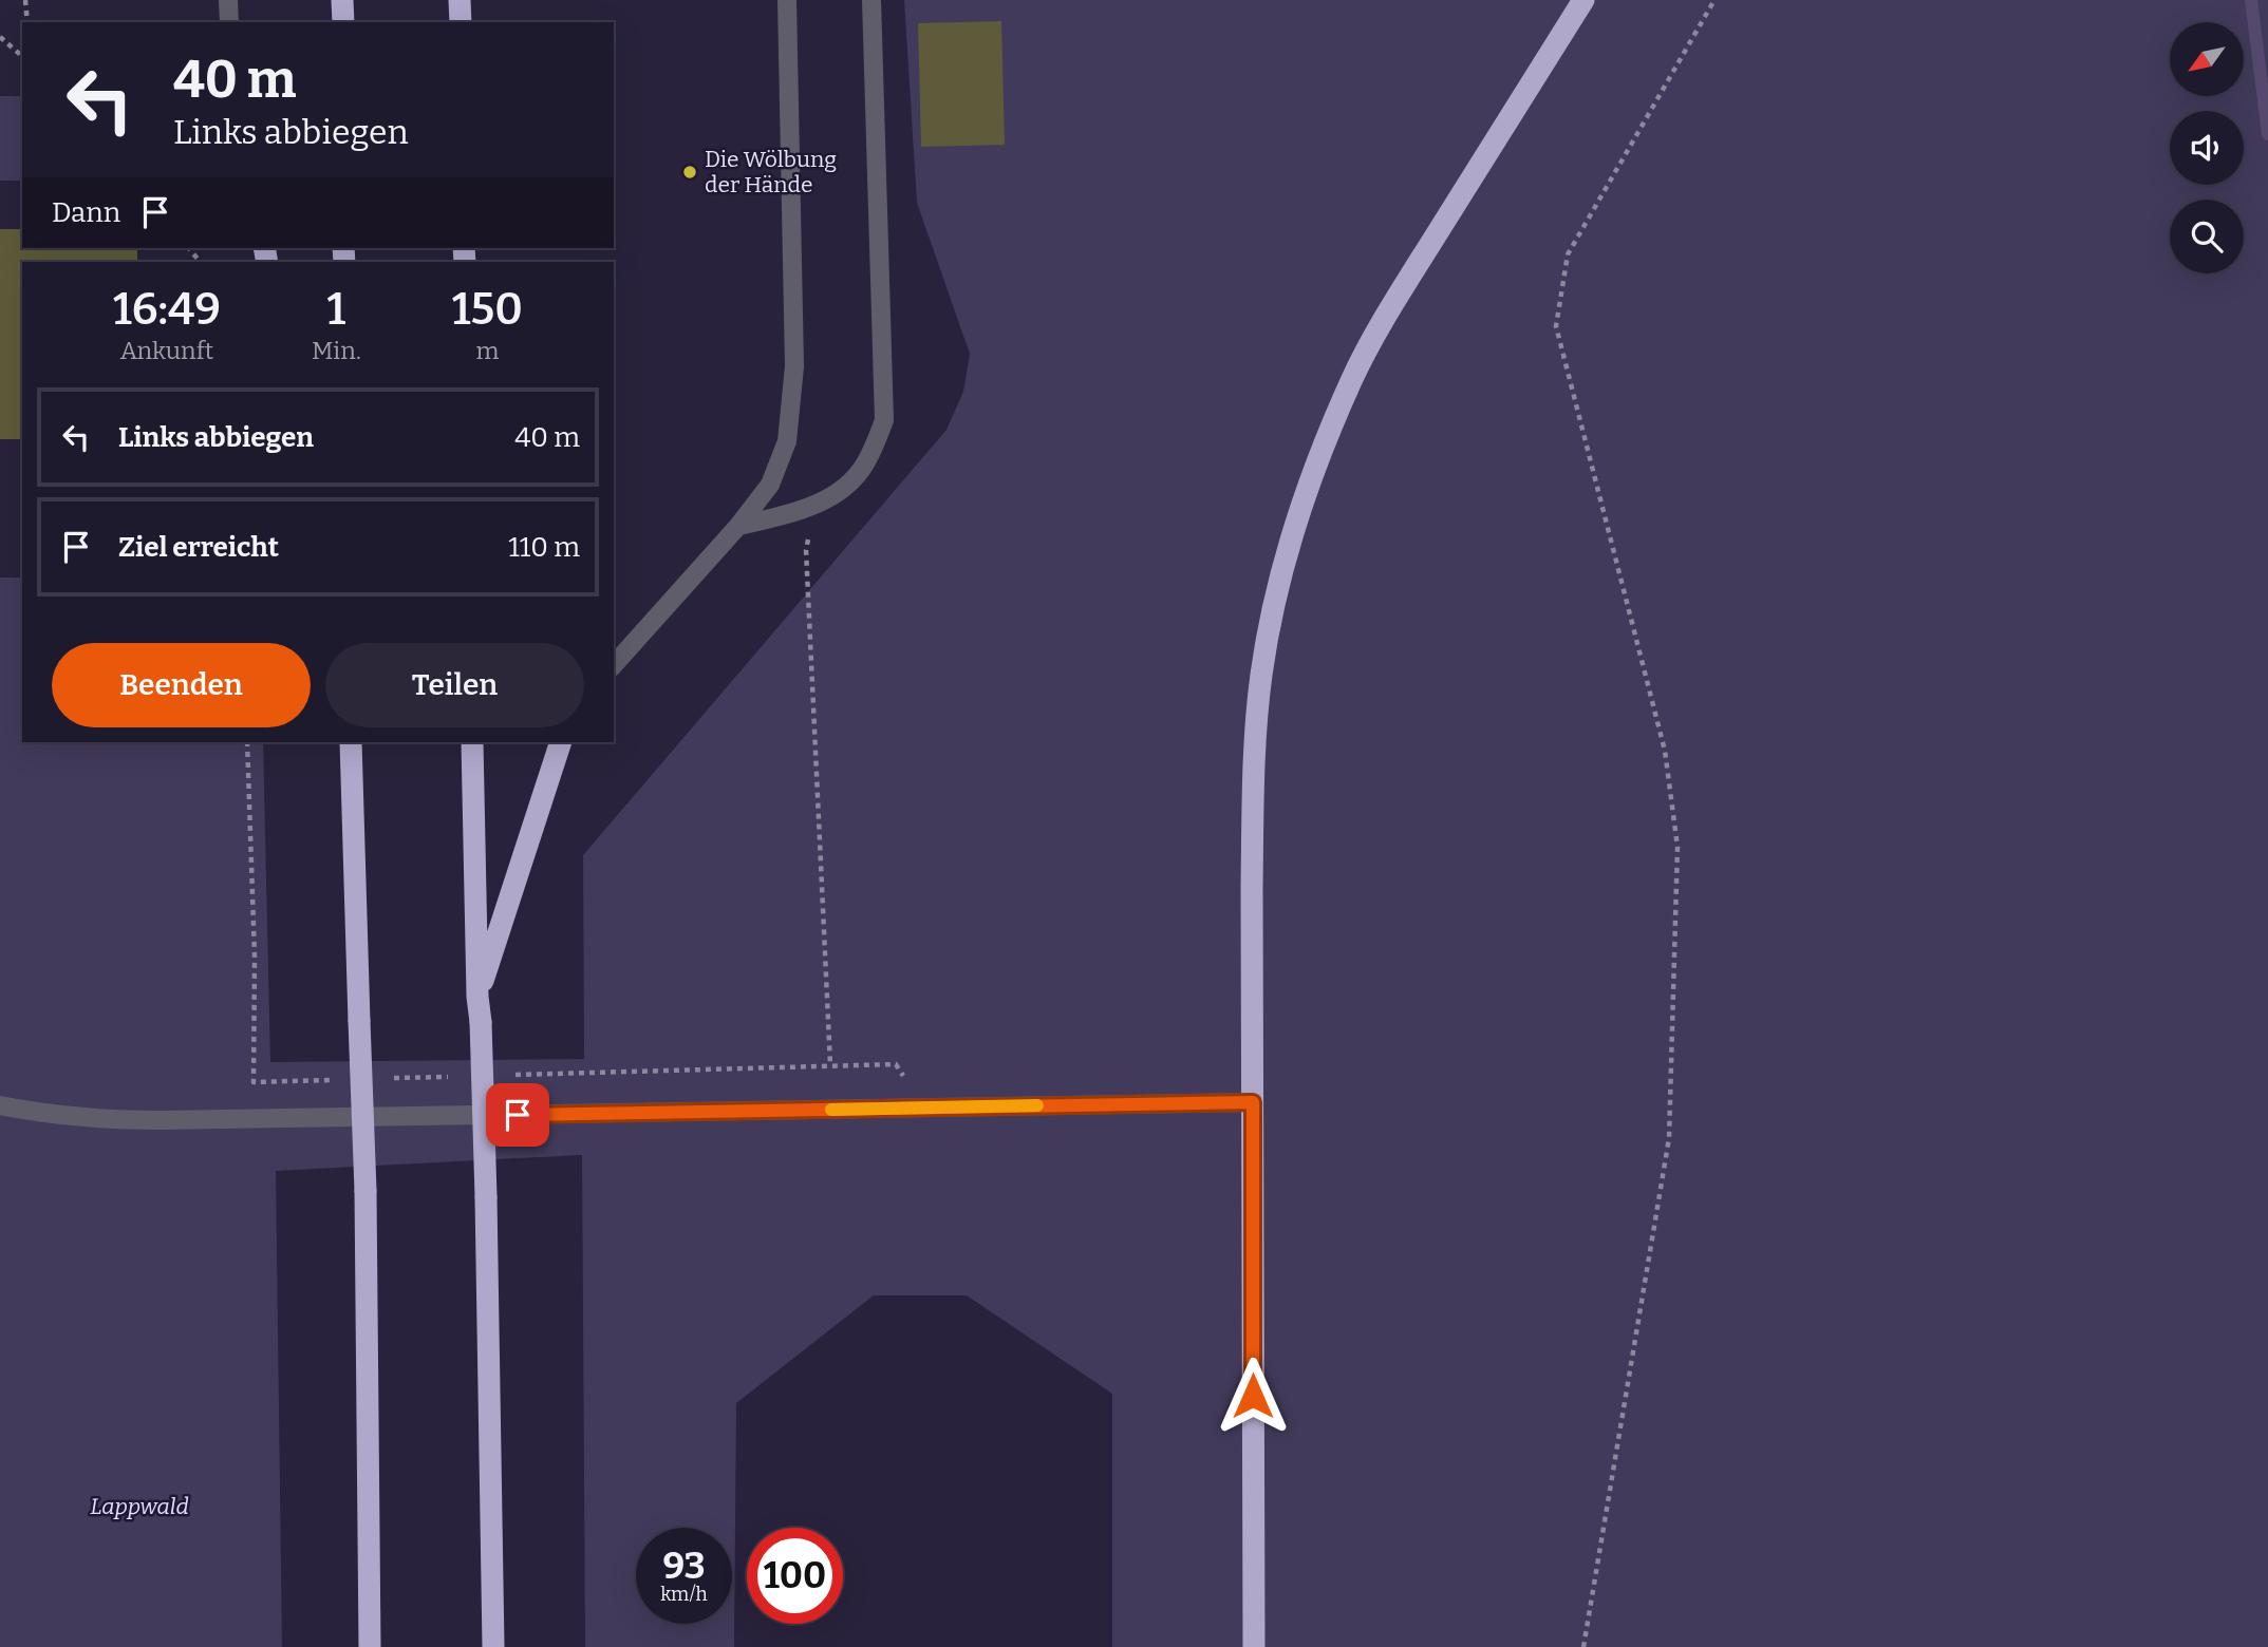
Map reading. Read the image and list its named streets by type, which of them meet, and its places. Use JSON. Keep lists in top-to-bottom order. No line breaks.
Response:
{"parks":["Lappwald"],"places":["Die Wölbung der Hände"],"north":"bottom left","page":{"turn":["40 m","Links abbiegen"],"then":"Dann","eta":["16:49","Ankunft","1","Min.","150","m"],"list":[{"name":"Links abbiegen","value":"40 m"},{"name":"Ziel erreicht","value":"110 m"}],"buttons":["Beenden","Teilen"],"speed":"93 km/h","limit":"100"}}
